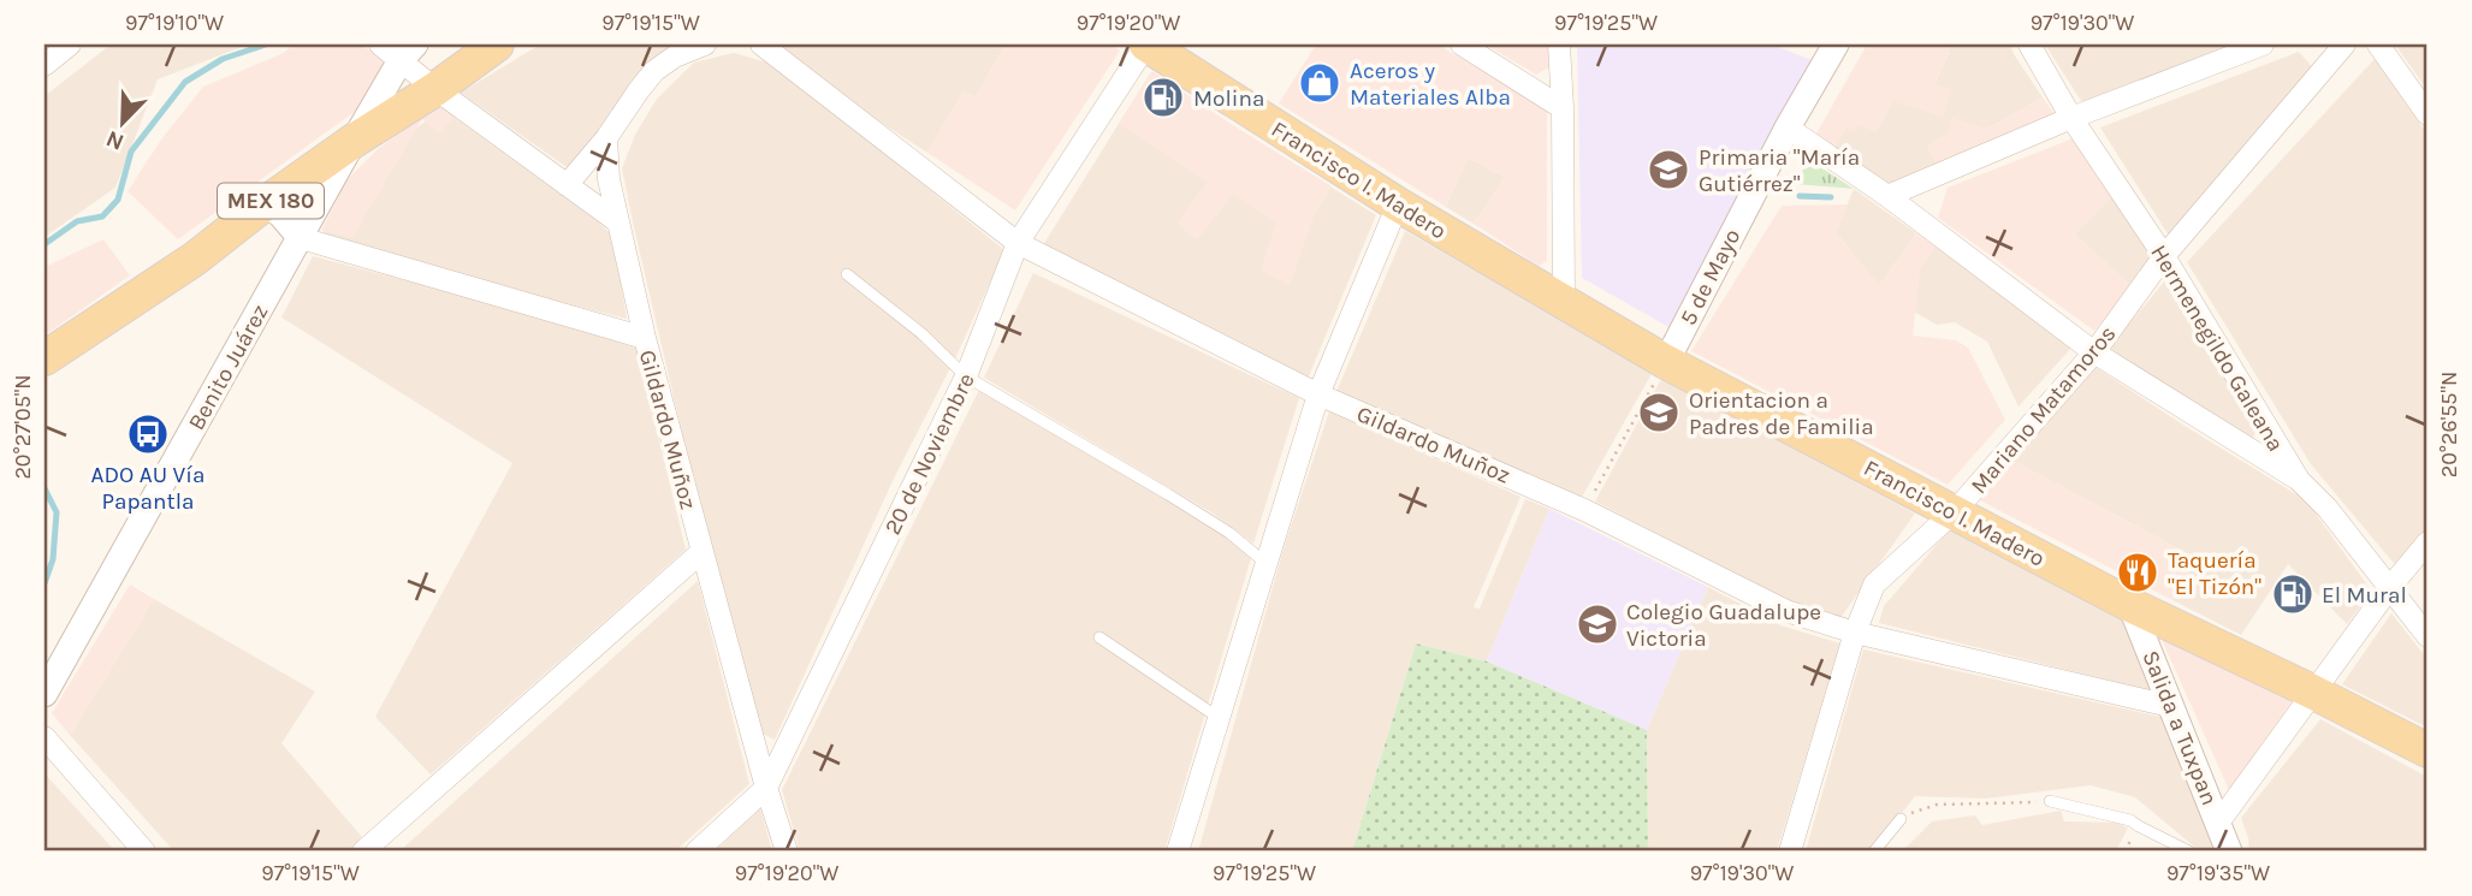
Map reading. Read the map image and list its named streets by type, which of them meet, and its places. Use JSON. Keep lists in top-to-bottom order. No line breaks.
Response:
{"streets":{"main road":["Francisco I. Madero","MEX 180"],"street":["5 de Mayo","Hermenegildo Galeana","Benito Juárez","Mariano Matamoros","Gildardo Muñoz","20 de Noviembre","Salida a Tuxpan"]},"crossings":[["Francisco I. Madero","5 de Mayo"],["Francisco I. Madero","Mariano Matamoros"],["Francisco I. Madero","20 de Noviembre"],["Francisco I. Madero","Salida a Tuxpan"],["MEX 180","Benito Juárez"],["Hermenegildo Galeana","Mariano Matamoros"],["Mariano Matamoros","Gildardo Muñoz"],["Gildardo Muñoz","20 de Noviembre"],["Gildardo Muñoz","Salida a Tuxpan"]],"places":{"shop":["Aceros y Materiales Alba"],"fuel station":["Molina","El Mural"],"school or university":["Primaria \"María Gutiérrez\"","Orientacion a Padres de Familia","Colegio Guadalupe Victoria"],"bus stop":["ADO AU Vía Papantla"],"restaurant":["Taquería \"El Tizón\""]},"north":"bottom left","coordinates":["97°19'10\"W","97°19'15\"W","97°19'20\"W","97°19'25\"W","97°19'30\"W","20°26'55\"N","20°27'05\"N","97°19'35\"W"]}
